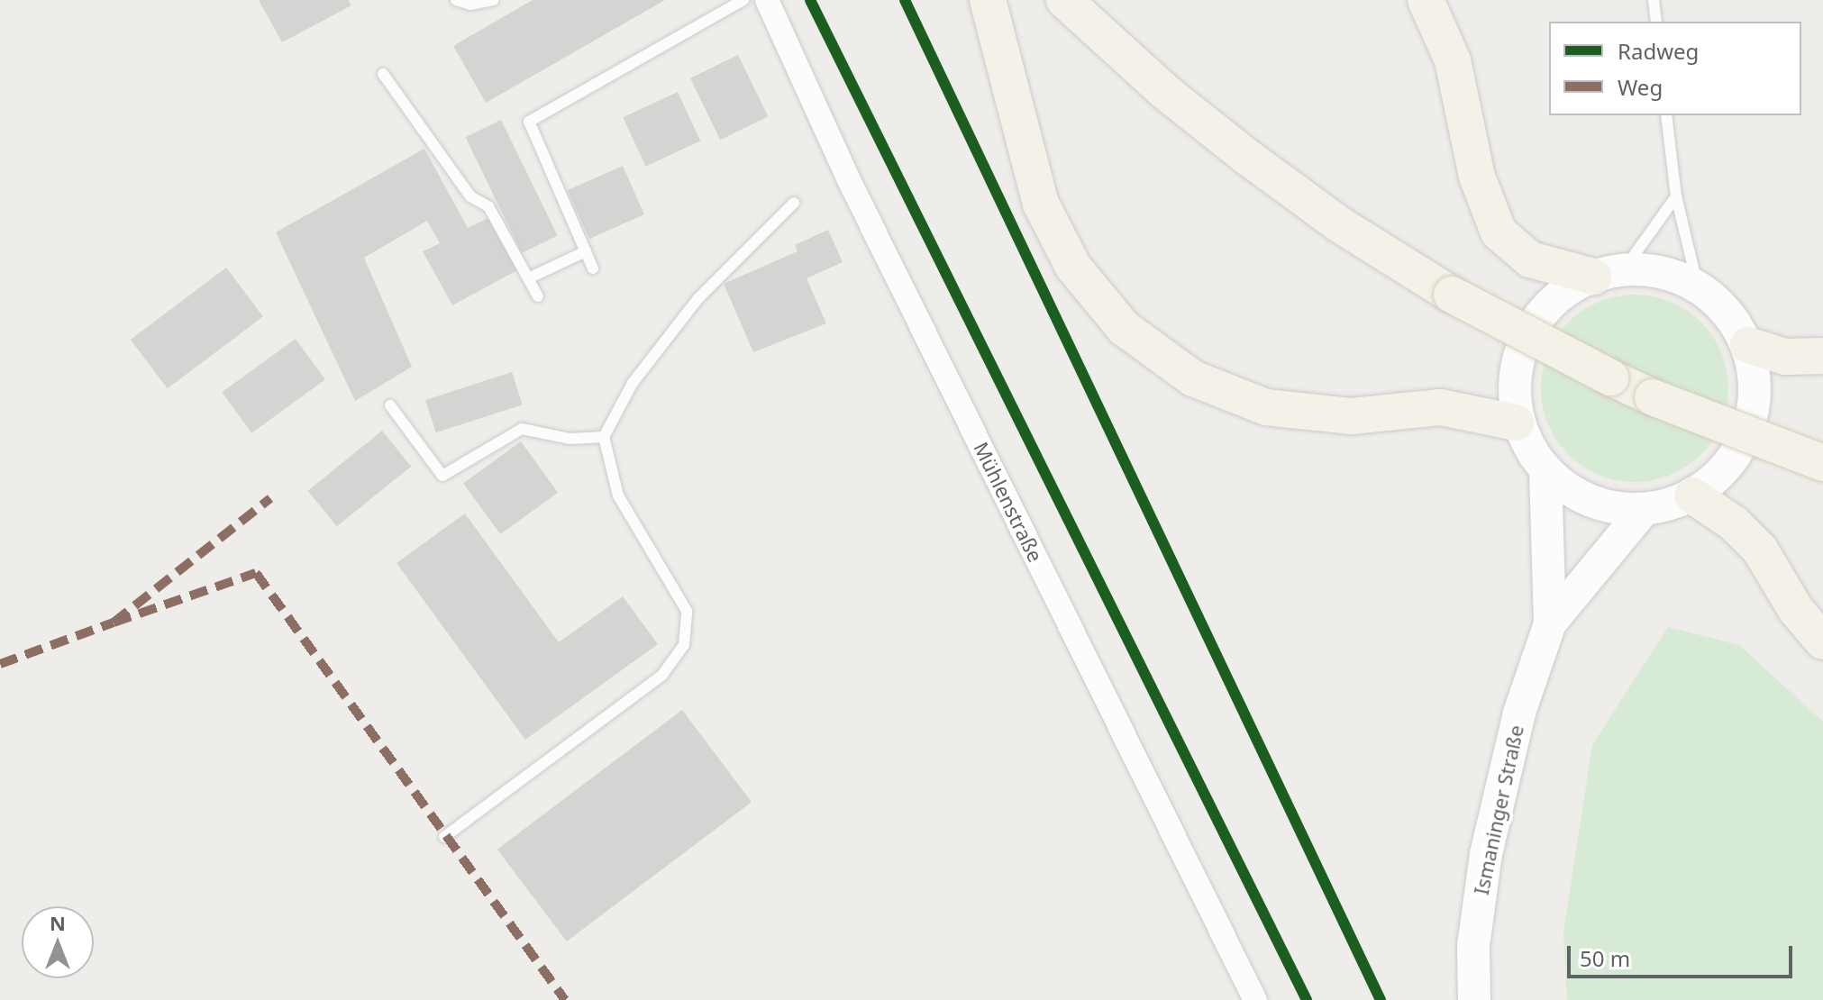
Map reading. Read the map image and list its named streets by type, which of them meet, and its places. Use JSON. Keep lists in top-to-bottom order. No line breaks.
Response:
{"streets":{"main road":["Ismaninger Straße"],"street":["Mühlenstraße"]},"legend":["Radweg","Weg"],"scale_bar":"50 m","north":"top"}
